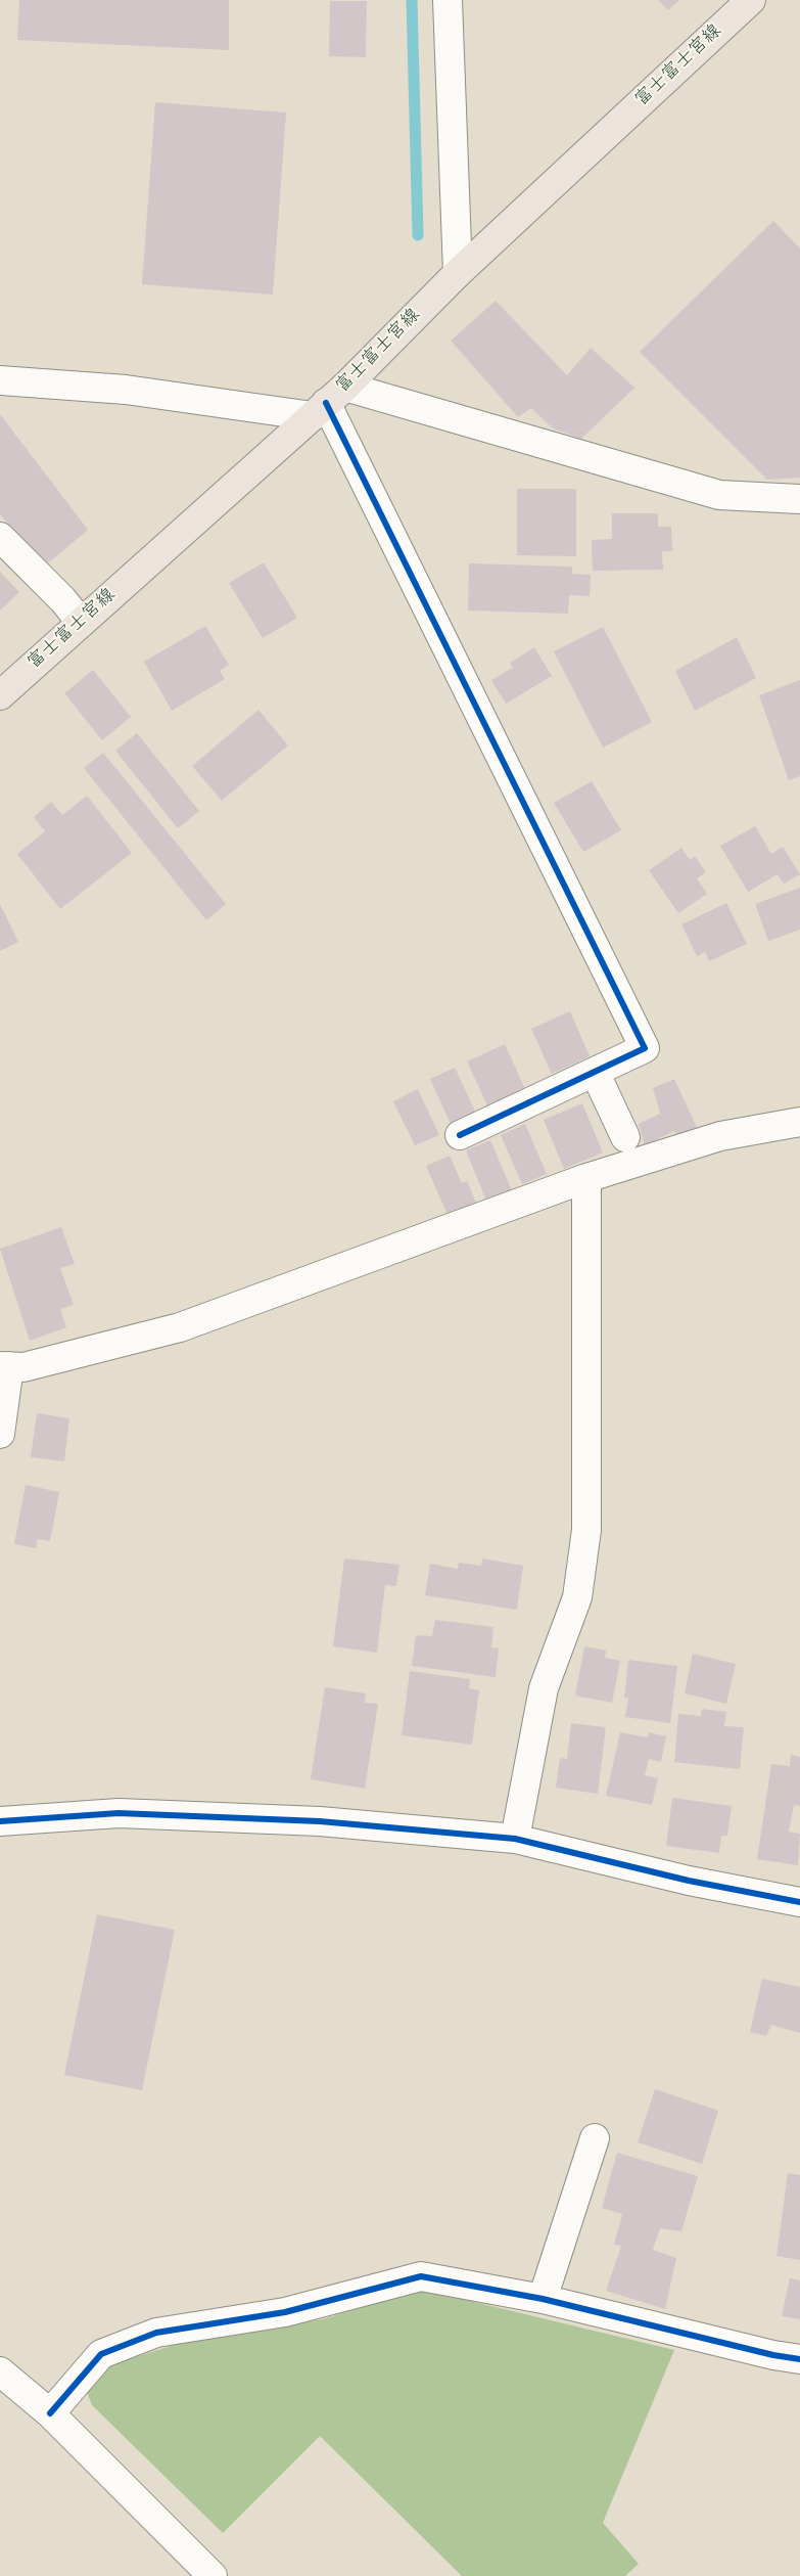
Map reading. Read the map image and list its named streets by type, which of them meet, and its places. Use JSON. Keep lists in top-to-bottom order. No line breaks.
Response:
{"streets":{"main road":["富士富士宮線"]}}
